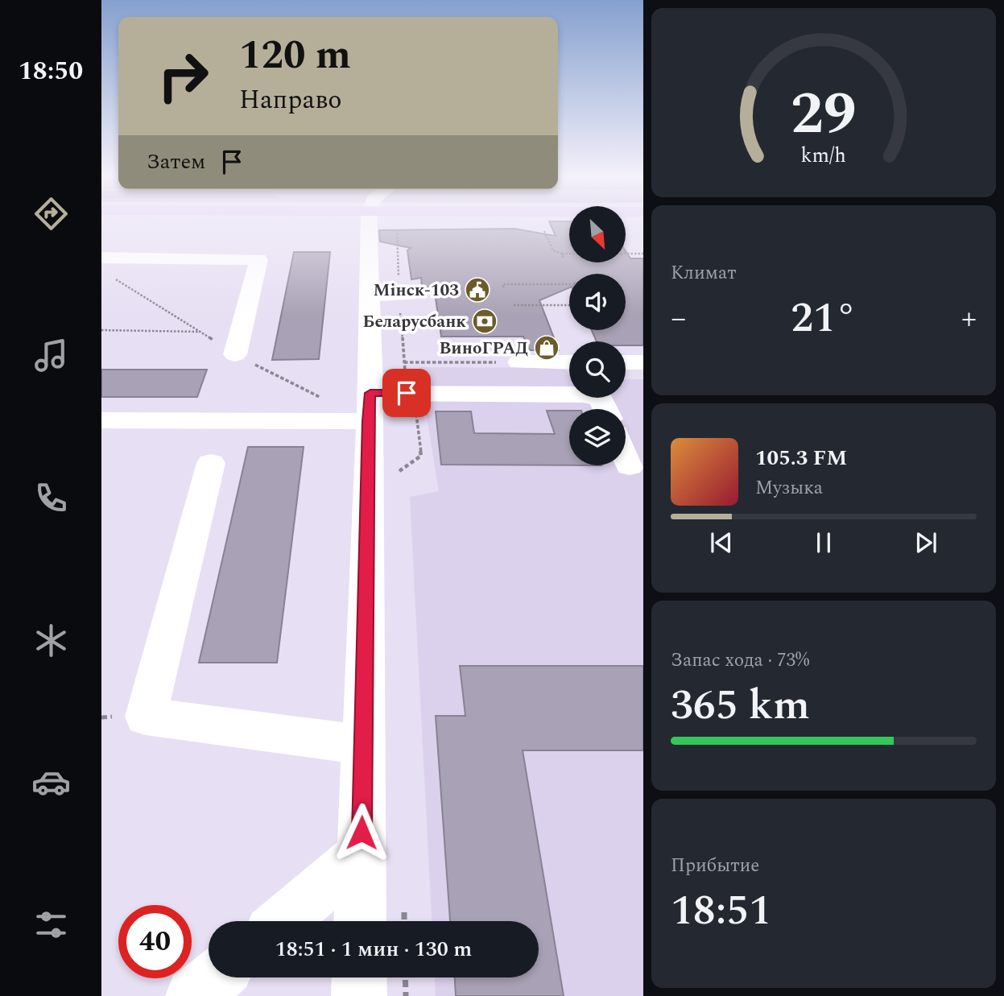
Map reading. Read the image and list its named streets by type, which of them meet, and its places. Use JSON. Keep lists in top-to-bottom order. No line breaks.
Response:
{"places":{"public building":["Мінск-103"],"bank":["Беларусбанк"],"shop":["ВиноГРАД"]},"north":"bottom right","page":{"tabs":"18:50","turn":["120 m","Направо"],"then":"Затем","tile":["Климат",["Запас хода · 73%","365 km"],["Прибытие","18:51"]],"heat":["−","21°","+"],"song":["105.3 FM","Музыка"],"limit":"40","trip":"18:51 · 1 мин · 130 m","gauge":["29","km/h"]}}
